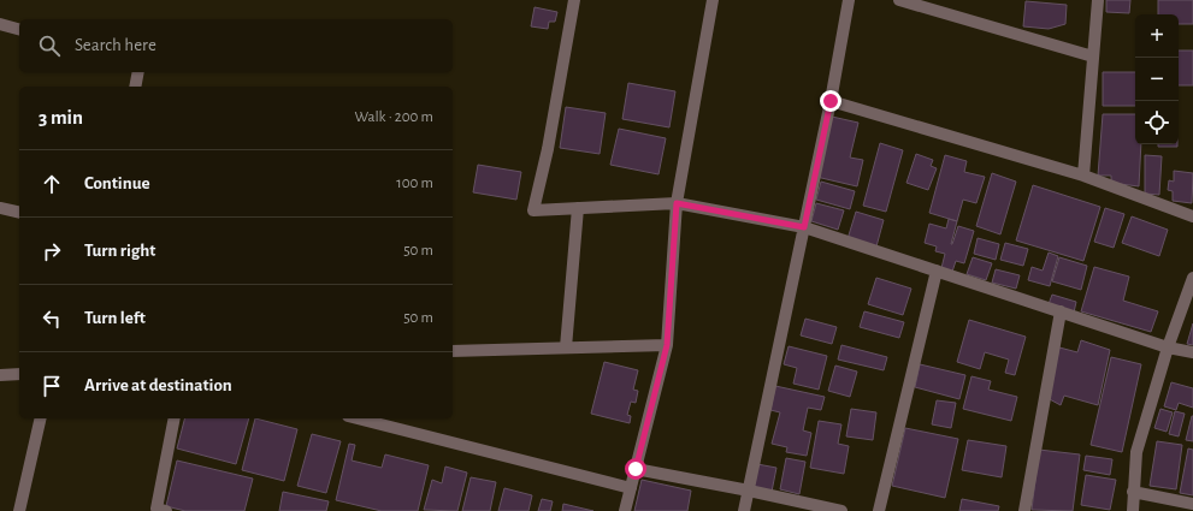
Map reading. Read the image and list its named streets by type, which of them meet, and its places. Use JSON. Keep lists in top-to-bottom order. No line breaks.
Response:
{"page":{"map_buttons":["+","−"],"search":"Search here","heading":["3 min","Walk · 200 m"],"list":[["Continue","100 m"],["Turn right","50 m"],["Turn left","50 m"],"Arrive at destination"]}}
